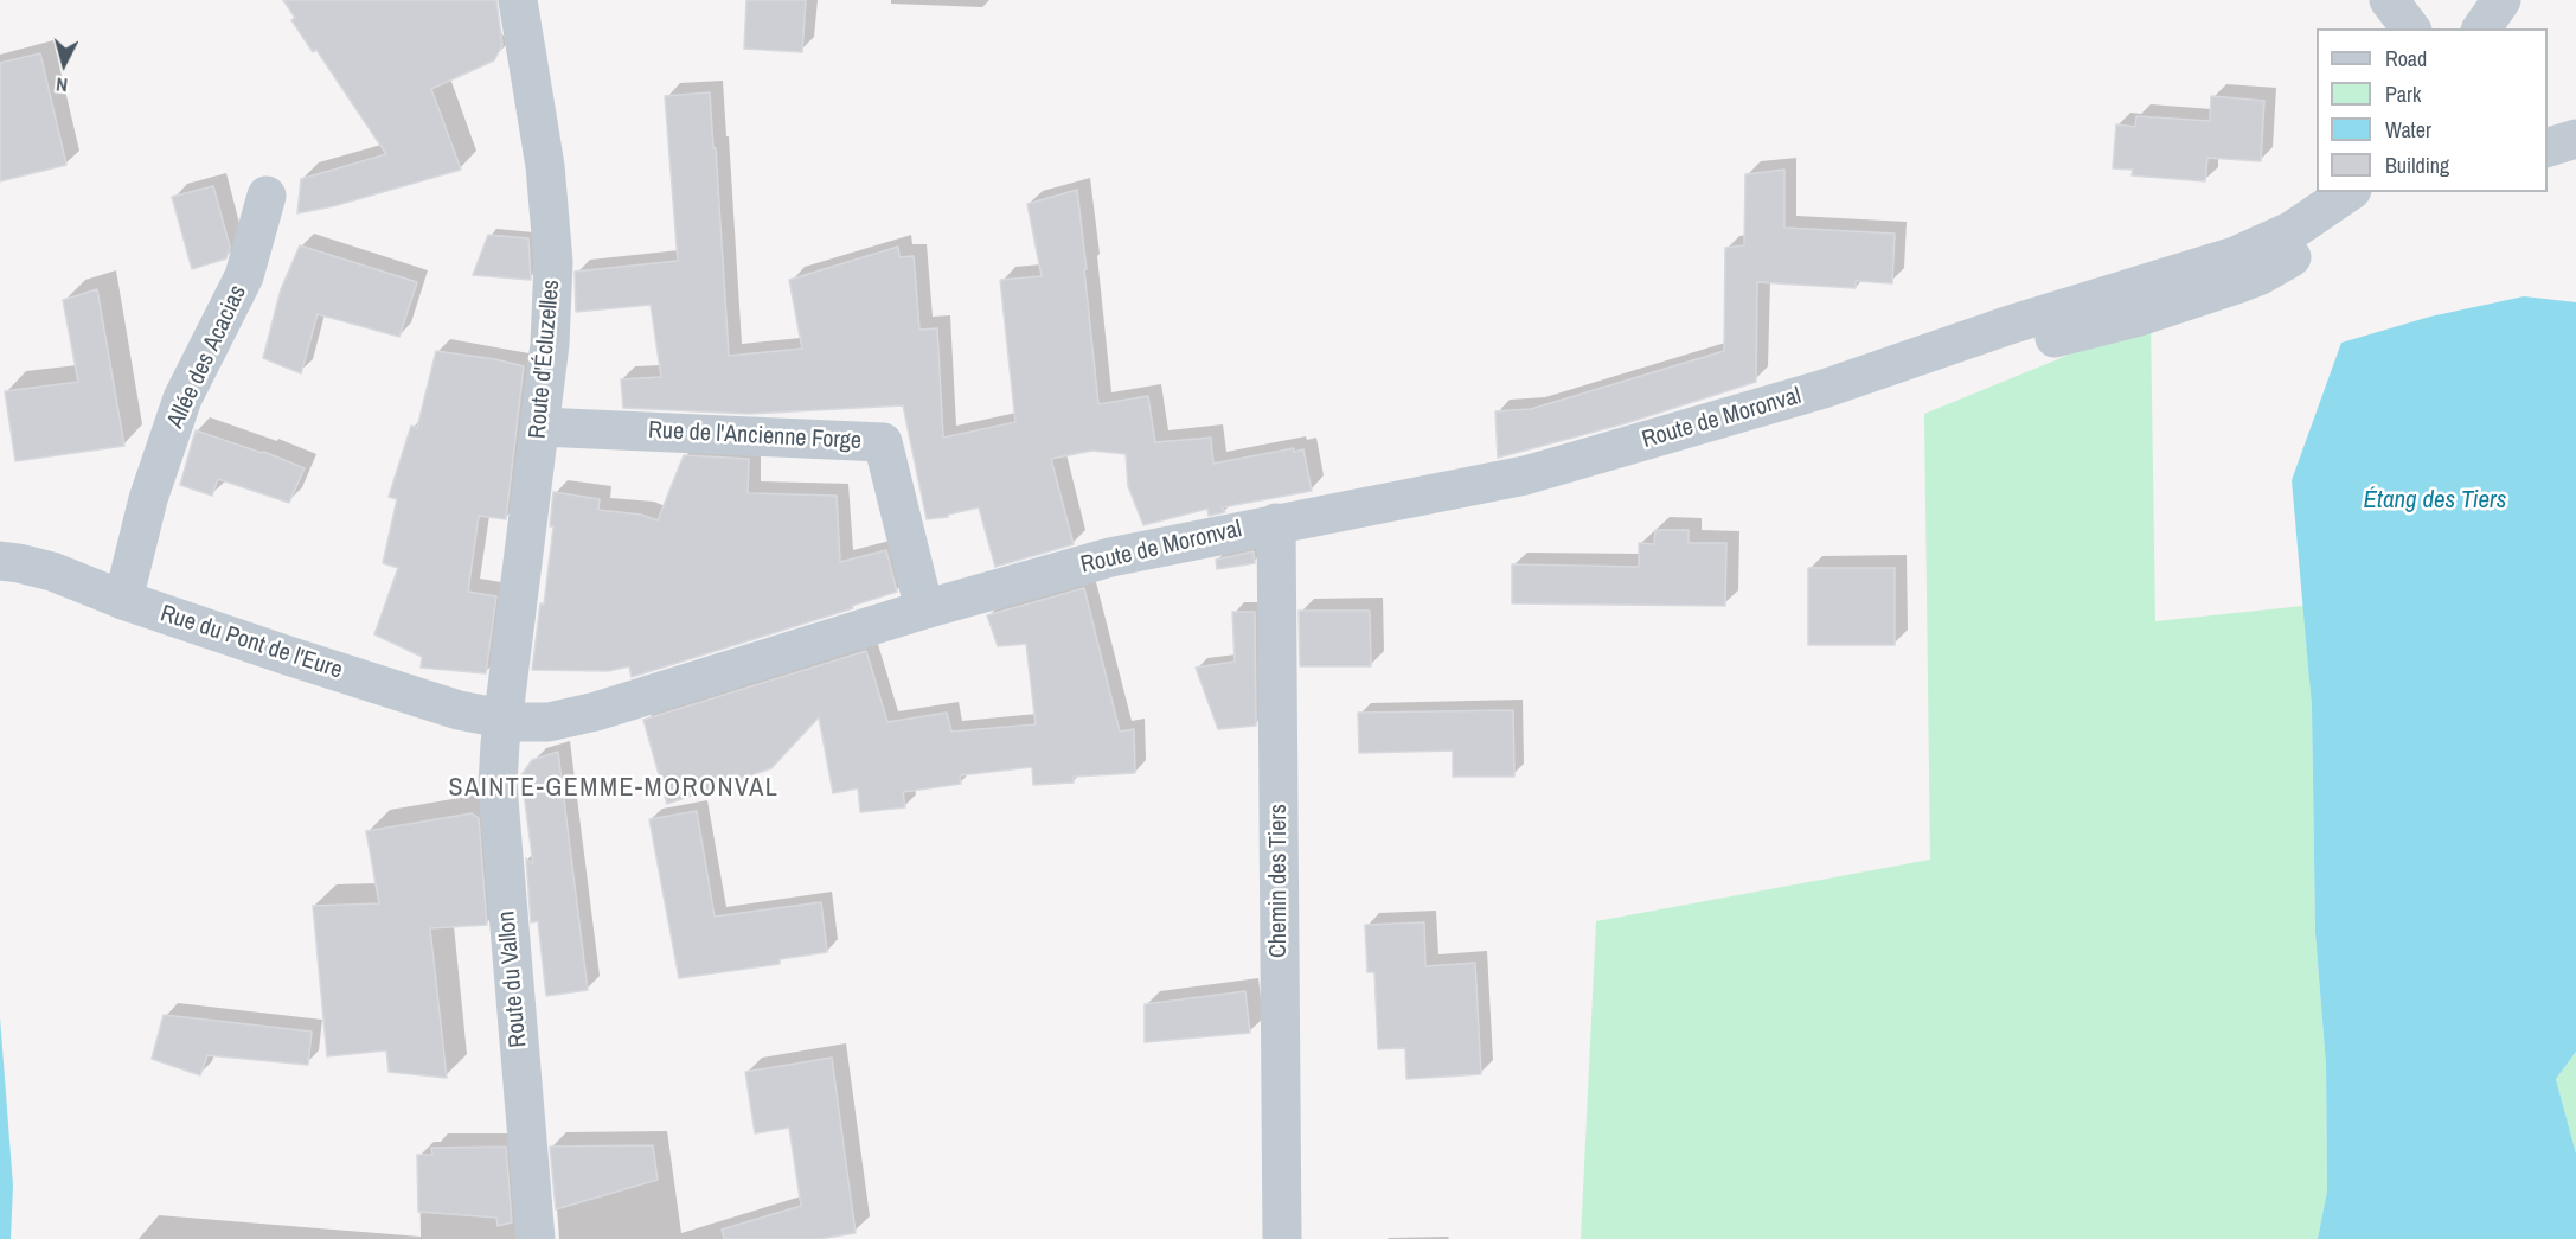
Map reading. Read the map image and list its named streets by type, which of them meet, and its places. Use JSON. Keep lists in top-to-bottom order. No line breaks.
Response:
{"streets":{"street":["Allée des Acacias","Route d'Écluzelles","Route de Moronval","Rue de l'Ancienne Forge","Rue du Pont de l'Eure","Chemin des Tiers","Route du Vallon"]},"crossings":[["Allée des Acacias","Rue du Pont de l'Eure"],["Route d'Écluzelles","Route de Moronval"],["Route d'Écluzelles","Rue de l'Ancienne Forge"],["Route d'Écluzelles","Rue du Pont de l'Eure"],["Route d'Écluzelles","Route du Vallon"],["Route de Moronval","Rue de l'Ancienne Forge"],["Route de Moronval","Rue du Pont de l'Eure"],["Route de Moronval","Chemin des Tiers"],["Route de Moronval","Route du Vallon"],["Rue du Pont de l'Eure","Route du Vallon"]],"districts":["SAINTE-GEMME-MORONVAL"],"water":["Étang des Tiers"],"legend":["Road","Park","Water","Building"],"north":"bottom"}
